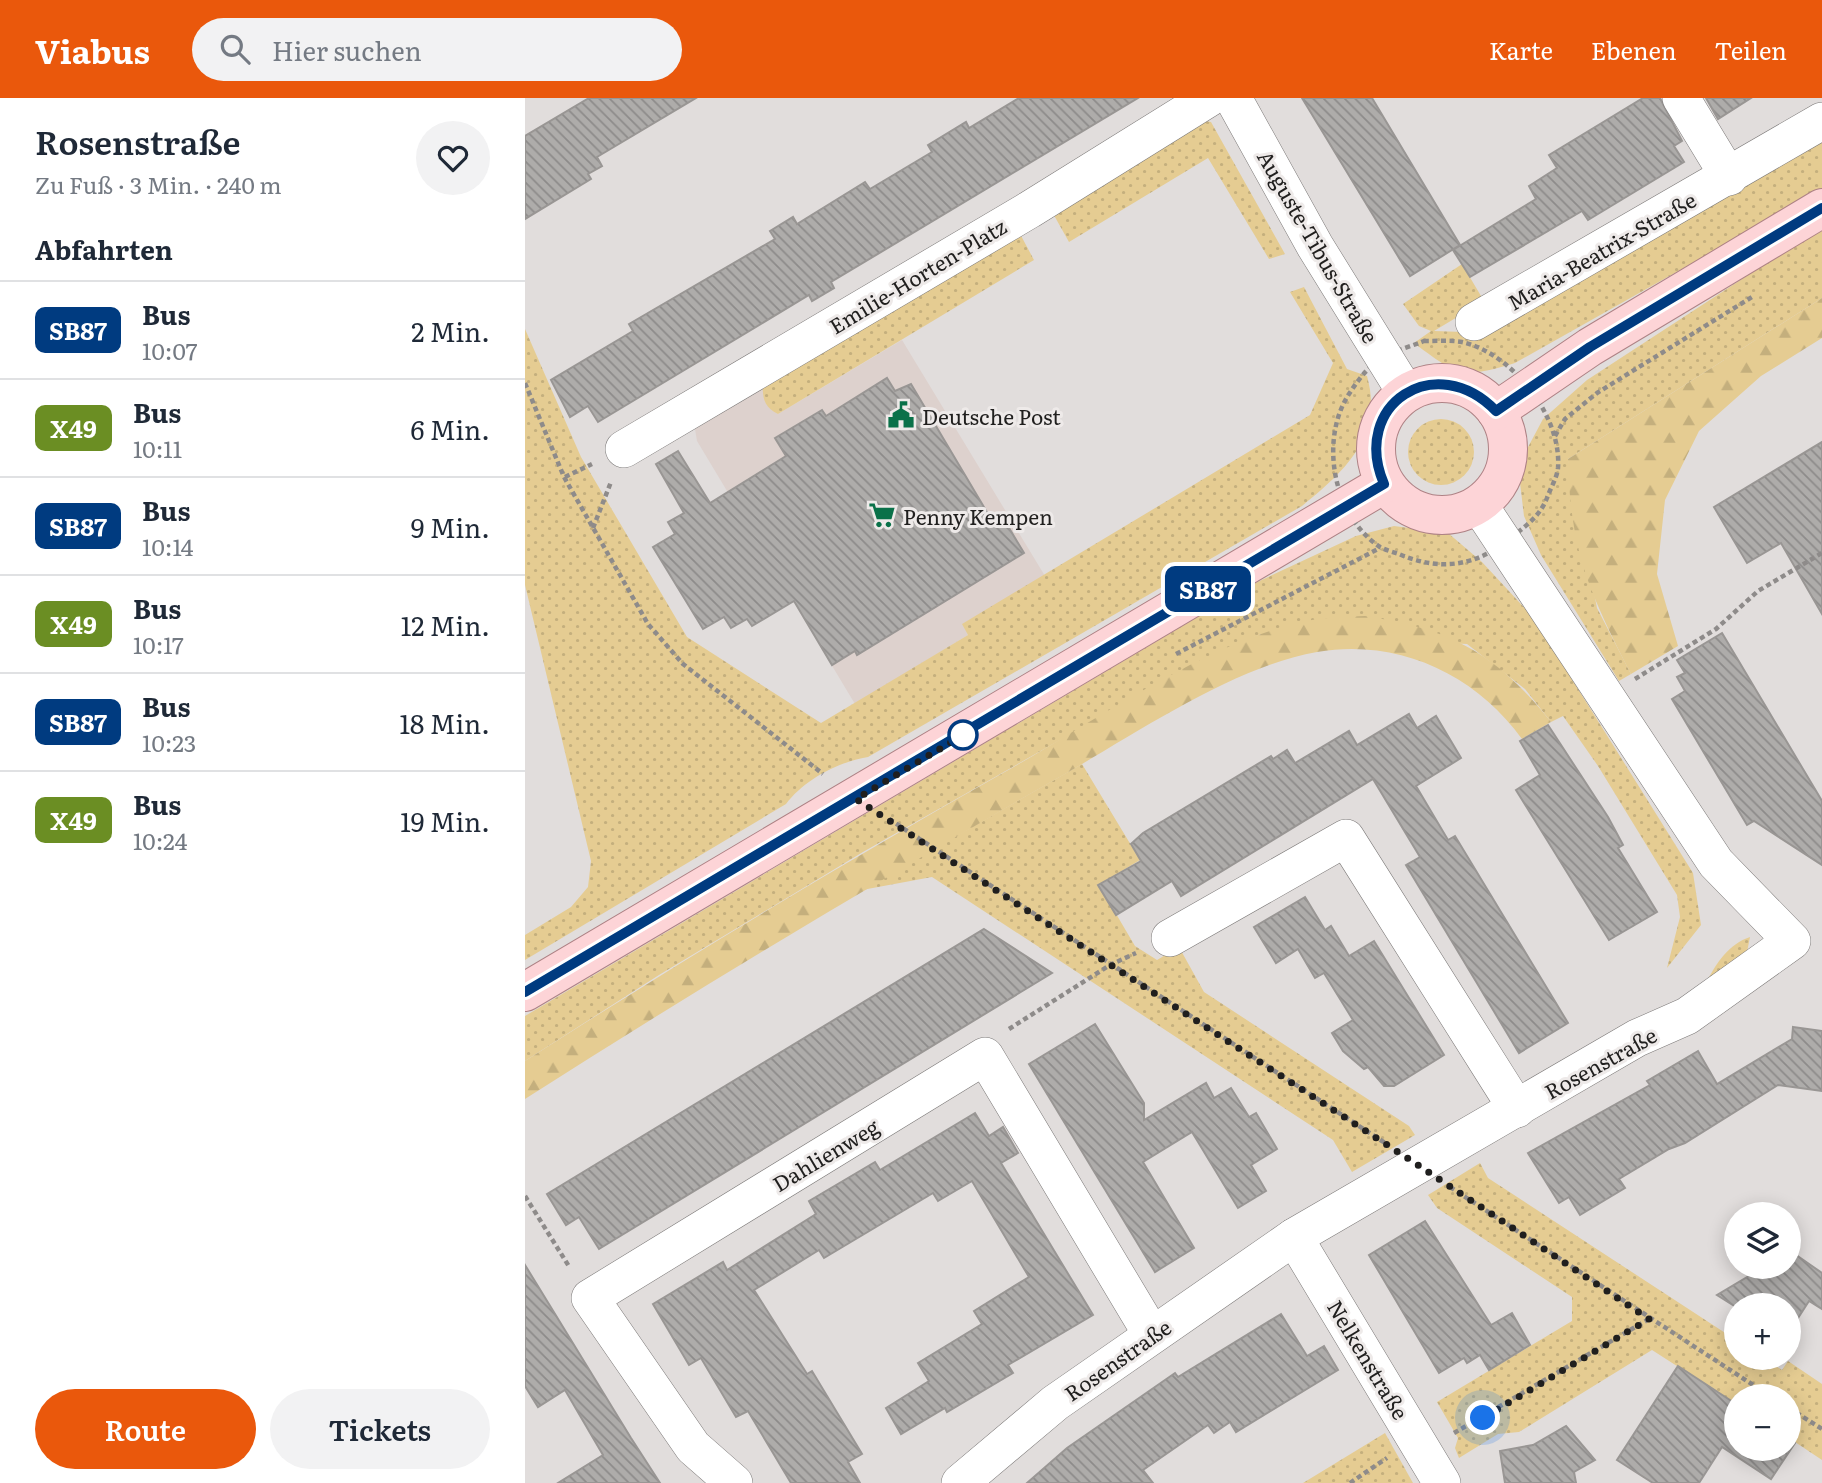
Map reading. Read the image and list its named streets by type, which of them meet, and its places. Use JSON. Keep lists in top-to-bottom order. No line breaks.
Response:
{"streets":{"street":["Auguste-Tibus-Straße","Maria-Beatrix-Straße","Emilie-Horten-Platz","Rosenstraße","Dahlienweg","Nelkenstraße"]},"crossings":[["Auguste-Tibus-Straße","Rosenstraße"],["Rosenstraße","Nelkenstraße"]],"places":{"public building":["Deutsche Post"],"supermarket":["Penny Kempen"]},"lines":["bus line SB87"],"page":{"header":"Viabus","search":"Hier suchen","nav":["Karte","Ebenen","Teilen"],"heading":[["Rosenstraße","Zu Fuß · 3 Min. · 240 m"],"Abfahrten"],"on_map":"SB87","list":[{"mark":"SB87","name":"Bus","note":"10:07","value":"2 Min."},{"mark":"X49","name":"Bus","note":"10:11","value":"6 Min."},{"mark":"SB87","name":"Bus","note":"10:14","value":"9 Min."},{"mark":"X49","name":"Bus","note":"10:17","value":"12 Min."},{"mark":"SB87","name":"Bus","note":"10:23","value":"18 Min."},{"mark":"X49","name":"Bus","note":"10:24","value":"19 Min."}],"map_buttons":["+","−"],"buttons":["Route","Tickets"]}}
